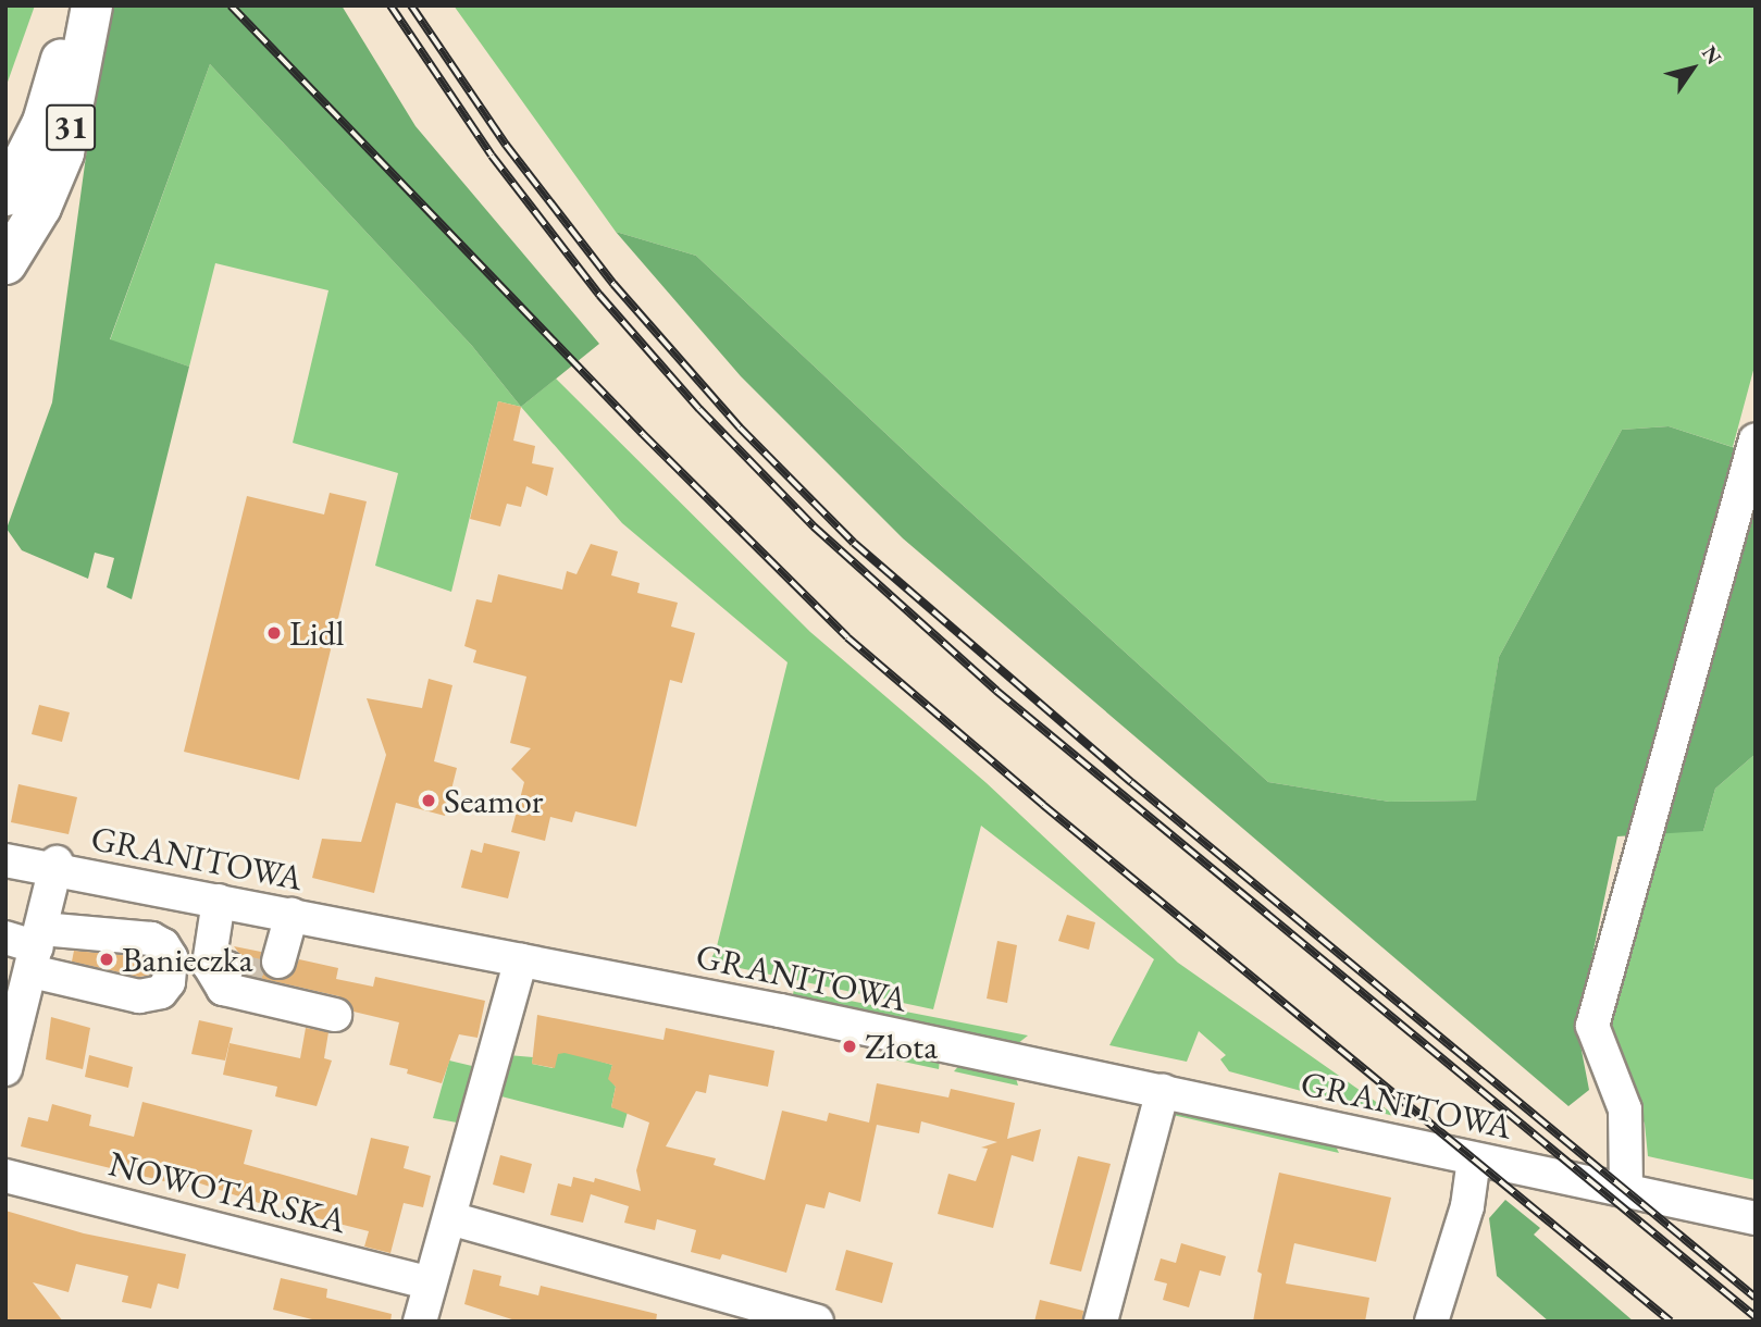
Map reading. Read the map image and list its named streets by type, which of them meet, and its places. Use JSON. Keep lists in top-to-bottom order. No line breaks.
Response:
{"streets":{"main road":["31"],"street":["GRANITOWA","NOWOTARSKA"]},"places":["Lidl","Seamor","Banieczka","Złota"],"north":"top right"}
